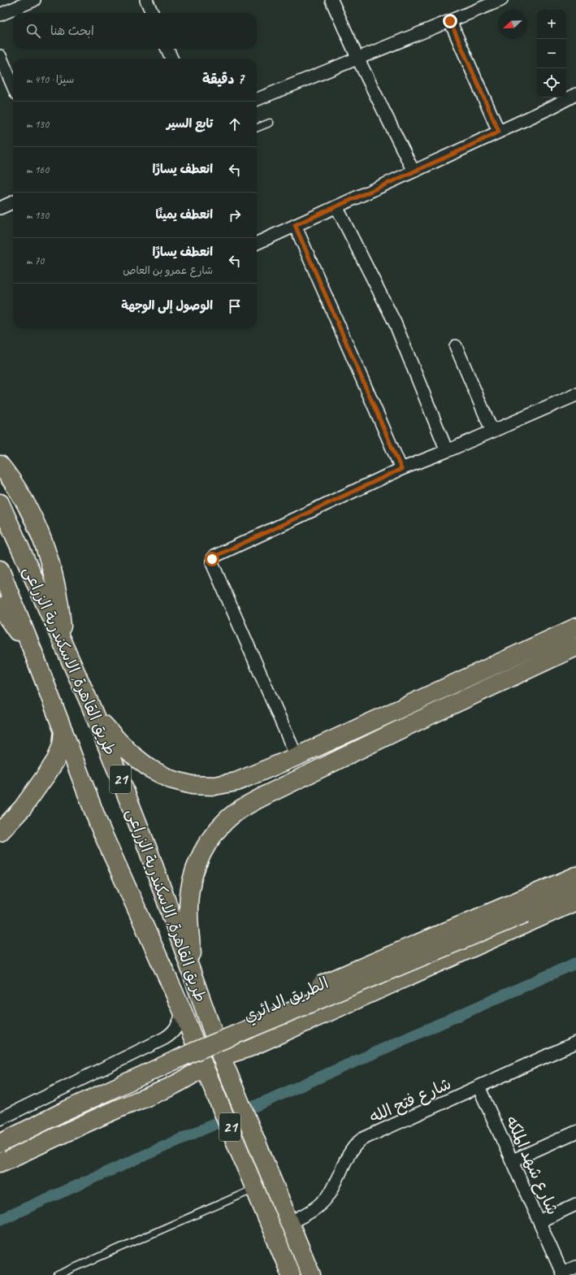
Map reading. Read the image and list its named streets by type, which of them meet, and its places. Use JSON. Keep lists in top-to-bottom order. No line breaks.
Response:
{"streets":{"main road":["طريق القاهرة, الاسكندرية الزراعى","21","الطريق الدائري"],"street":["شارع فتح الله","شارع شهد الملكه"]},"crossings":[["طريق القاهرة, الاسكندرية الزراعى","شارع فتح الله"],["شارع فتح الله","شارع شهد الملكه"]],"north":"bottom left","page":{"map_buttons":["+","−"],"search":"ابحث هنا","heading":["7 دقيقة","سيرًا · 490 m"],"list":[["تابع السير","130 m"],["انعطف يسارًا","160 m"],["انعطف يمينًا","130 m"],["انعطف يسارًا","شارع عمرو بن العاص","70 m"],"الوصول إلى الوجهة"]}}
